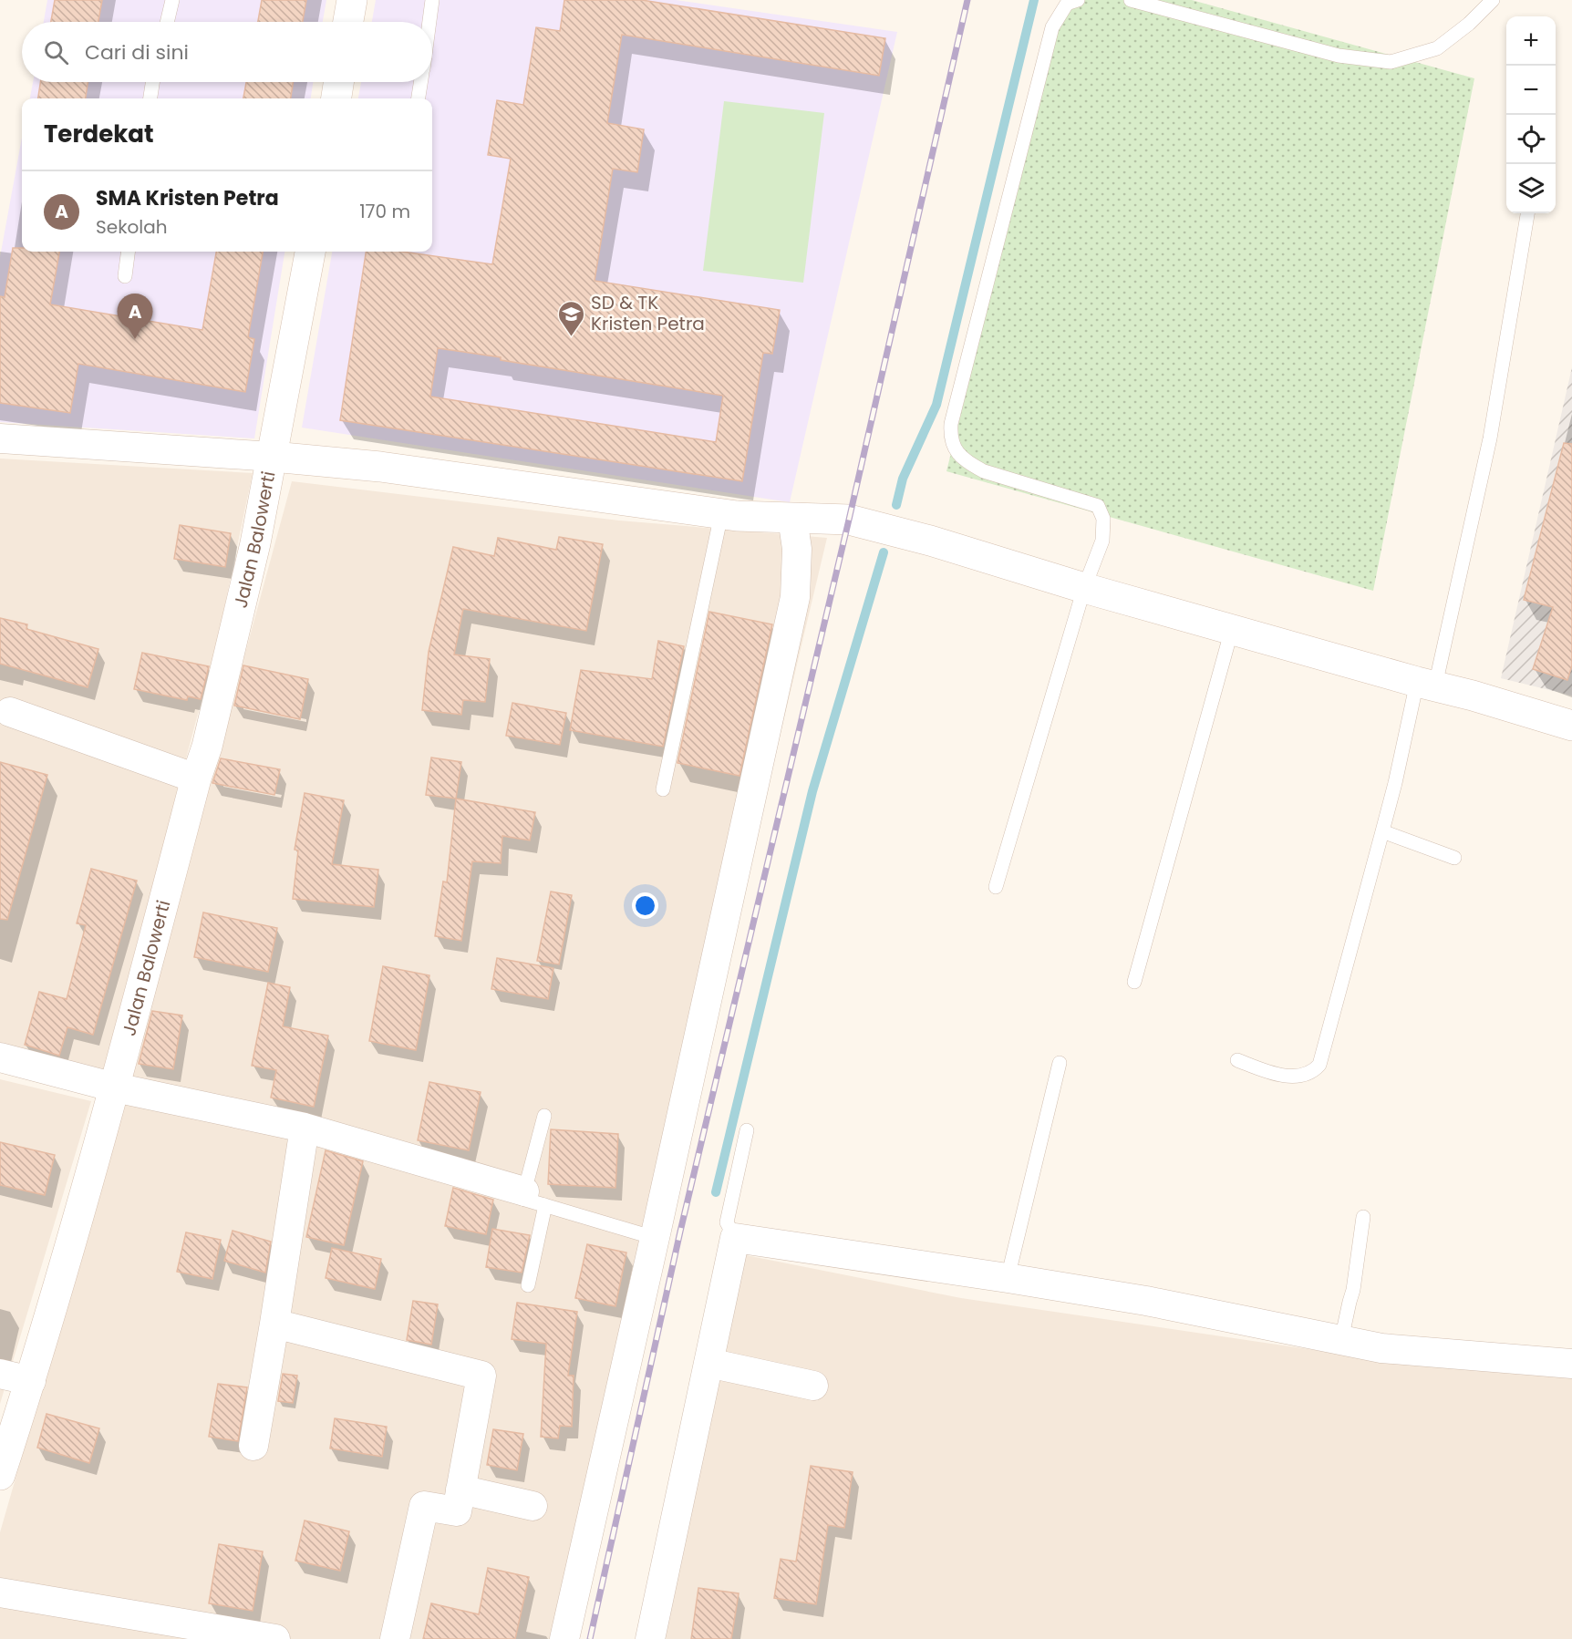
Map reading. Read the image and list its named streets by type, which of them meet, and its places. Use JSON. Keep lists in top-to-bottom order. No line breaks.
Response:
{"streets":{"street":["Jalan Balowerti"]},"places":{"school or university":["SD & TK Kristen Petra"]},"page":{"map_buttons":["+","−"],"search":"Cari di sini","heading":"Terdekat","list":[{"mark":"A","name":"SMA Kristen Petra","note":"Sekolah","value":"170 m"}],"pins":"A"}}
